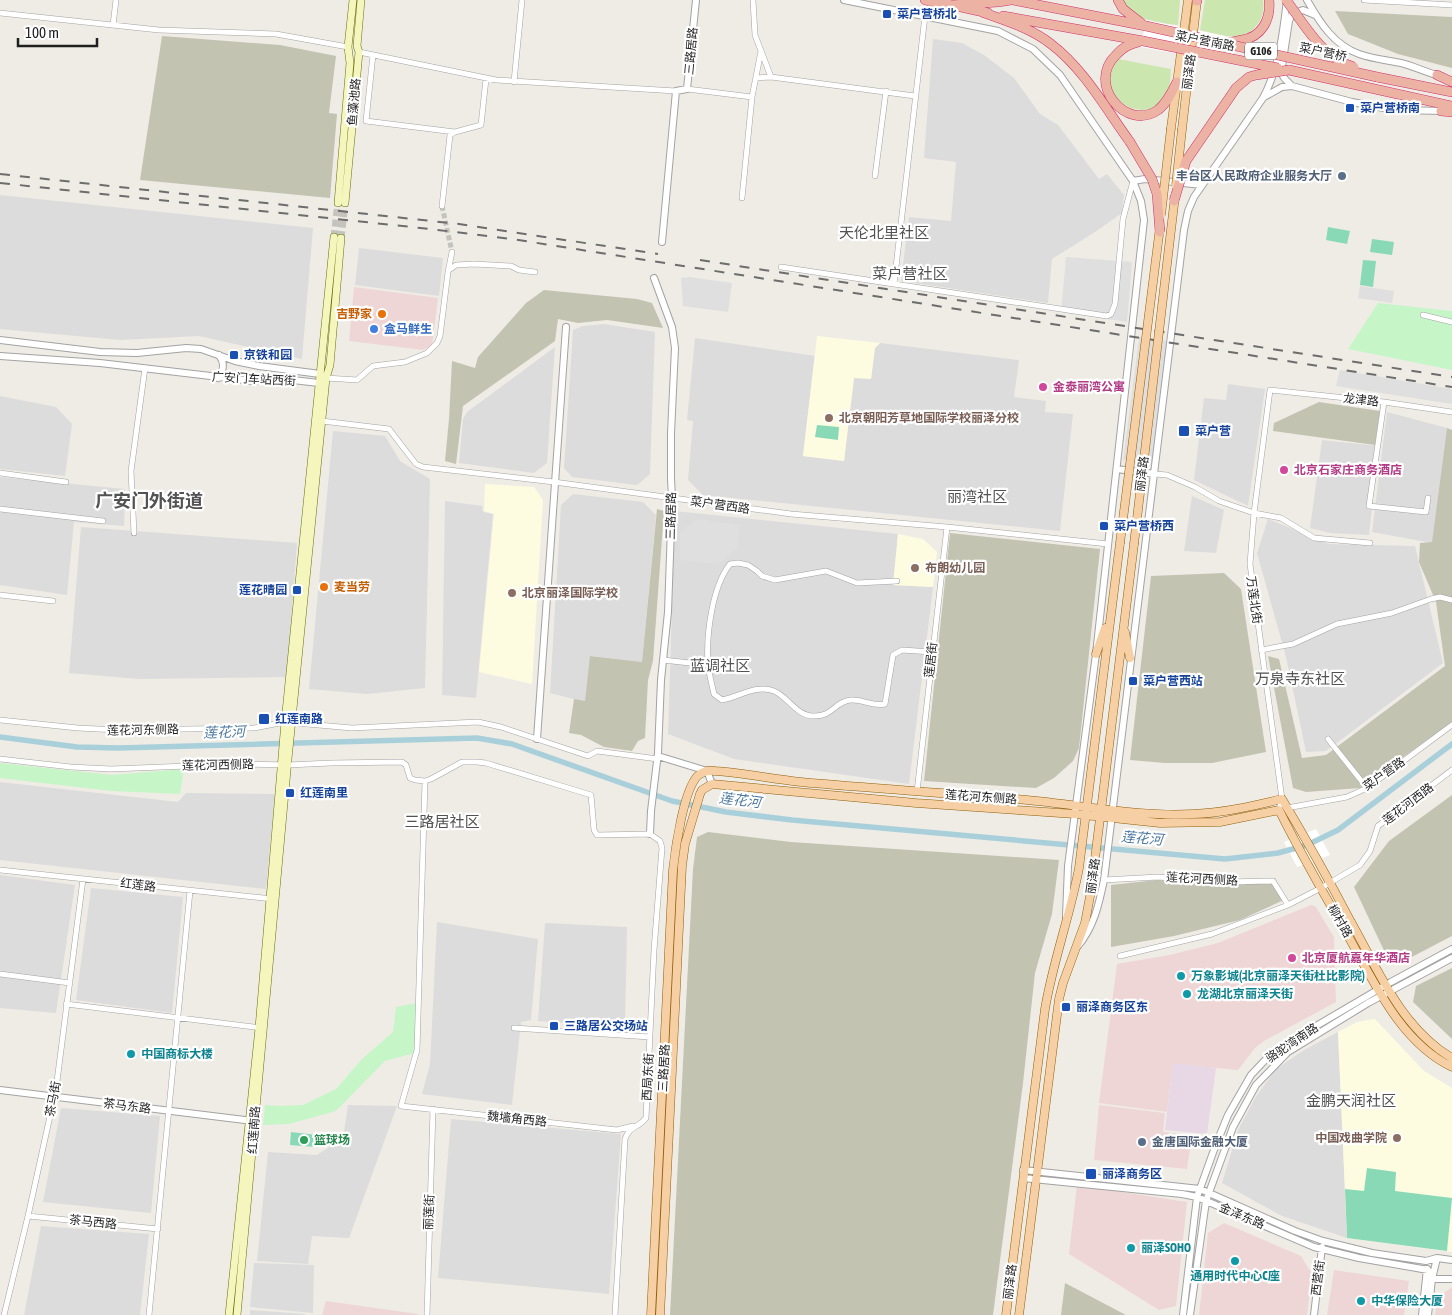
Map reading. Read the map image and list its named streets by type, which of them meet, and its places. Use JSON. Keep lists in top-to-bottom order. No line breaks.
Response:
{"streets":{"highway":["菜户营南路","G106","菜户营桥"],"main road":["三路居路","丽泽路","鱼藻池路","莲花河东侧路","柳村路","红莲南路"],"street":["广安门车站西街","龙津路","菜户营西路","万莲北街","莲居街","莲花河西侧路","菜户营路","莲花河西路","红莲路","骆驼湾南路","西局东街","茶马街","茶马东路","魏墙角西路","丽莲街","金泽东路","茶马西路","西营街"]},"crossings":[["三路居路","菜户营西路"],["三路居路","莲花河东侧路"],["三路居路","西局东街"],["G106","菜户营桥"],["丽泽路","菜户营西路"],["丽泽路","莲花河东侧路"],["丽泽路","莲花河西侧路"],["丽泽路","金泽东路"],["龙津路","万莲北街"],["菜户营西路","莲居街"],["万莲北街","莲花河东侧路"],["万莲北街","菜户营路"],["万莲北街","柳村路"],["莲居街","莲花河东侧路"],["莲花河东侧路","菜户营路"],["莲花河东侧路","柳村路"],["莲花河东侧路","红莲南路"],["莲花河西侧路","莲花河西路"],["莲花河西侧路","魏墙角西路"],["莲花河西侧路","红莲南路"],["菜户营路","柳村路"],["莲花河西路","柳村路"],["红莲路","茶马街"],["红莲路","红莲南路"],["柳村路","骆驼湾南路"],["骆驼湾南路","金泽东路"],["西局东街","魏墙角西路"],["茶马街","茶马东路"],["茶马街","茶马西路"],["茶马东路","红莲南路"],["魏墙角西路","丽莲街"],["金泽东路","西营街"]],"districts":["天伦北里社区","菜户营社区","丽湾社区","广安门外街道","蓝调社区","万泉寺东社区","三路居社区","金鹏天润社区"],"water":["莲花河"],"places":{"transit":["菜户营桥北","菜户营桥南","京铁和园","菜户营","菜户营桥西","莲花晴园","菜户营西站","红莲南路","红莲南里","丽泽商务区东","三路居公交场站","丽泽商务区"],"other":["丰台区人民政府企业服务大厅","吉野家","盒马鲜生","金泰丽湾公寓","北京朝阳芳草地国际学校丽泽分校","北京石家庄商务酒店","布朗幼儿园","麦当劳","北京丽泽国际学校","北京厦航嘉年华酒店","万象影城(北京丽泽天街杜比影院)","龙湖北京丽泽天街","中国商标大楼","中国戏曲学院","篮球场","金唐国际金融大厦","丽泽SOHO","通用时代中心C座","中华保险大厦"]},"scale_bar":"100 m"}
